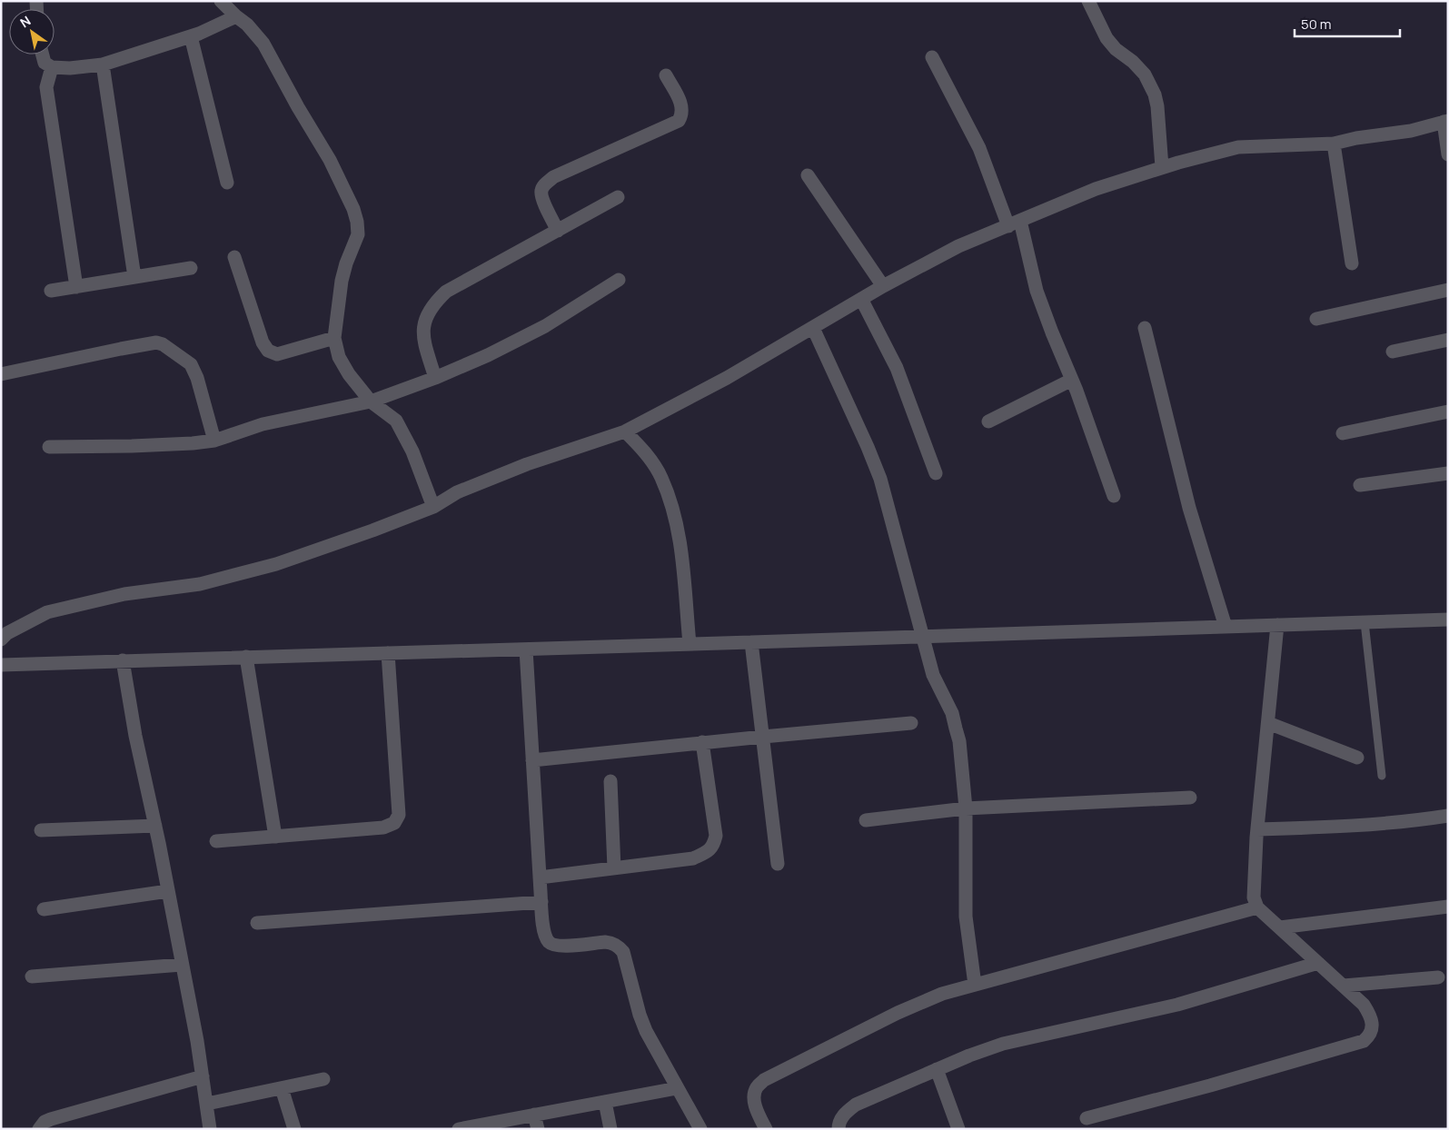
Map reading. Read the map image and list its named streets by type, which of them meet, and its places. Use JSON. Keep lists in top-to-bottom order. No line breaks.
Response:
{"scale_bar":"50 m","north":"top left"}
